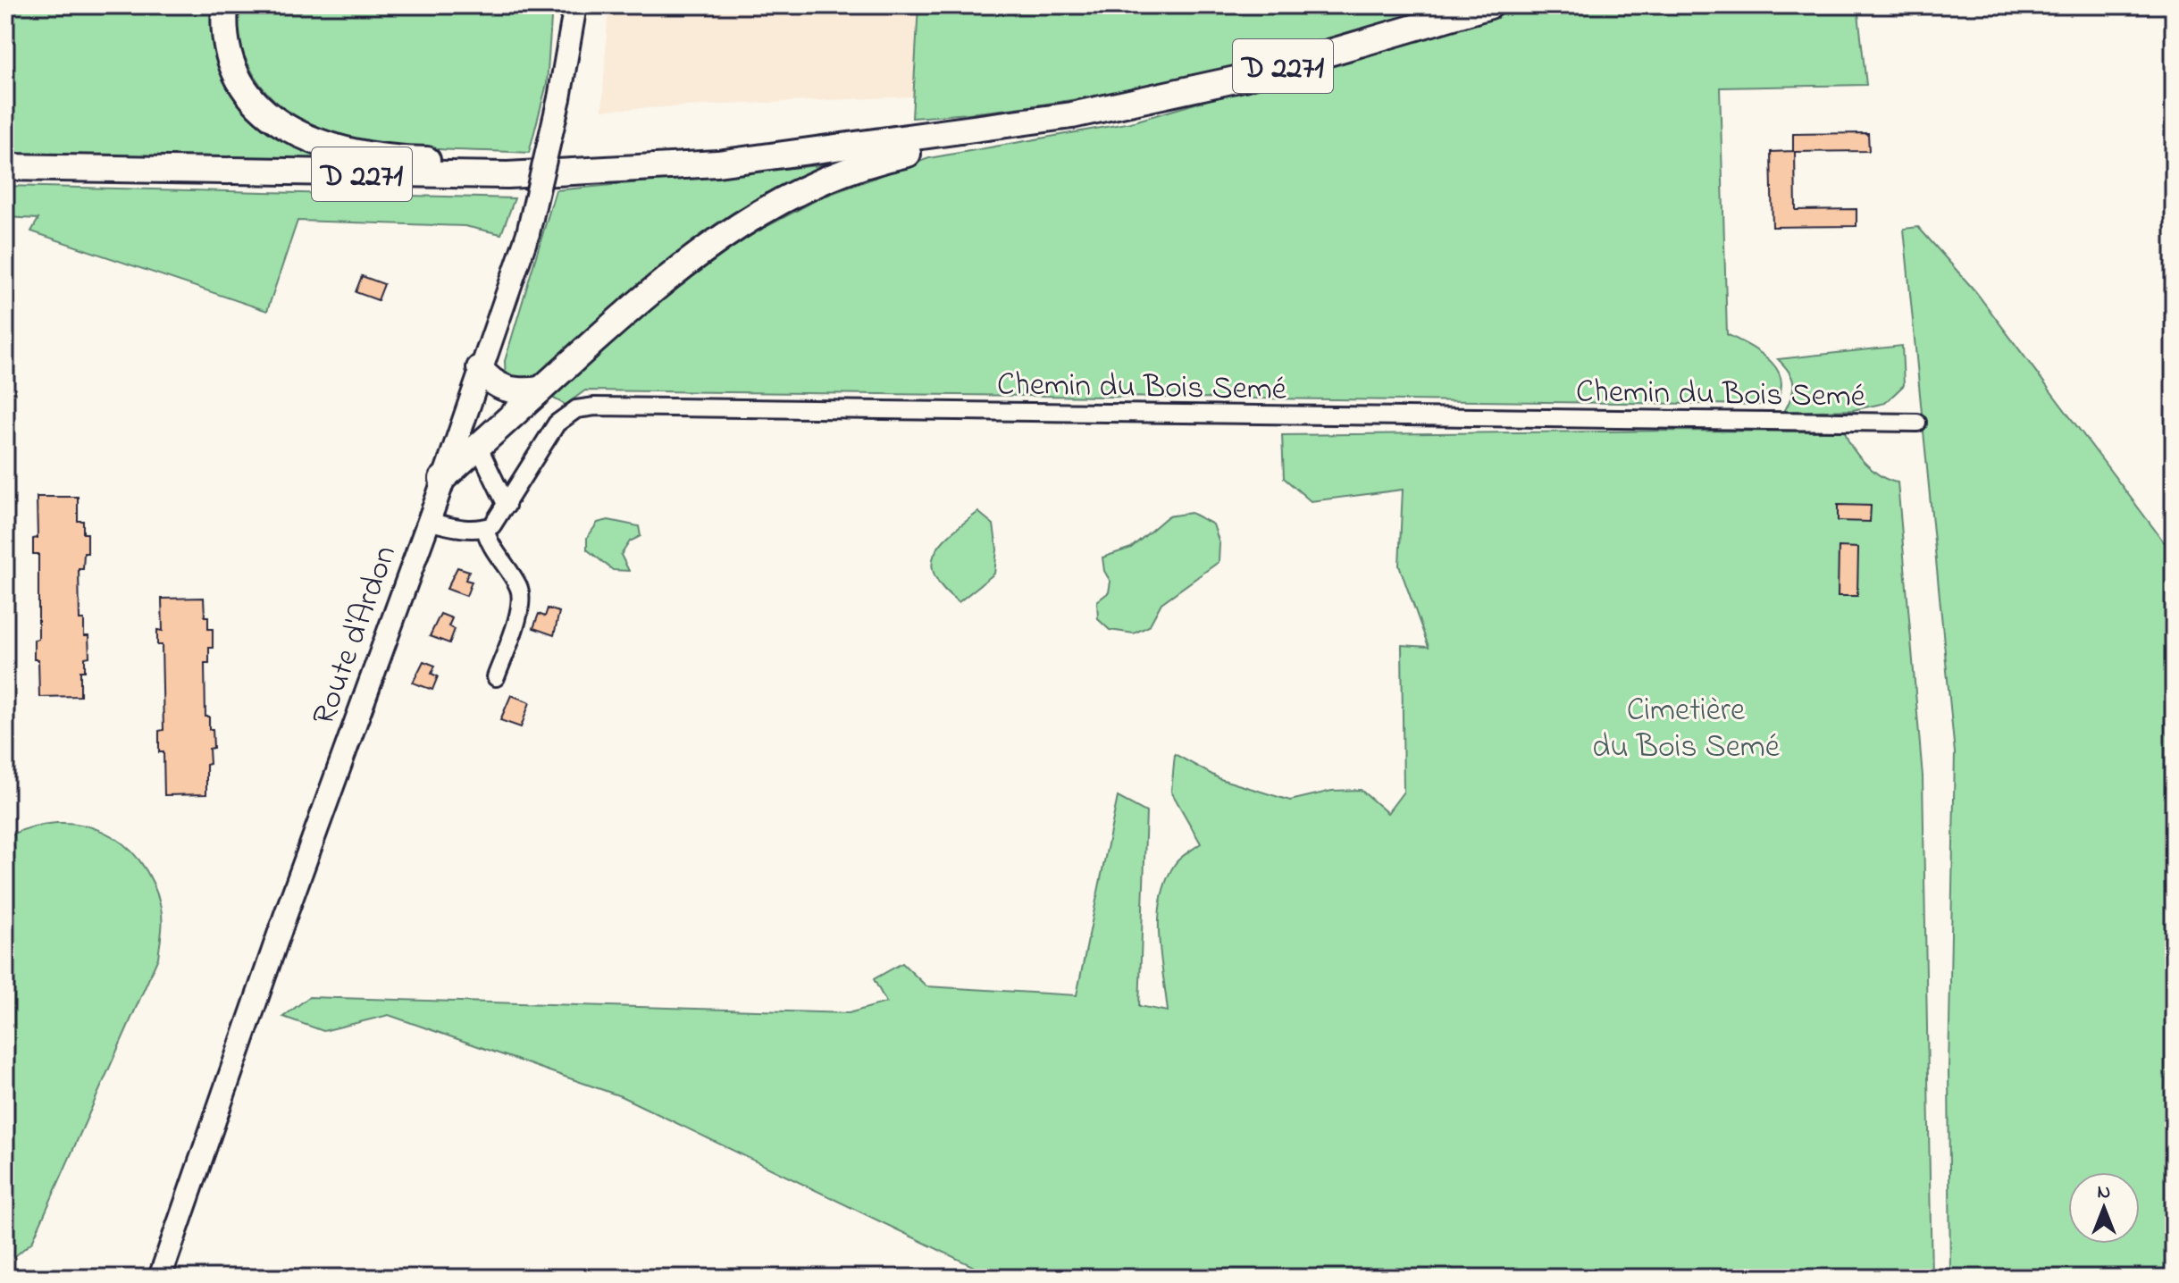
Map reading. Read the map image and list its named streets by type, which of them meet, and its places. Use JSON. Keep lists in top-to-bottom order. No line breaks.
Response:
{"streets":{"highway":["D 2271"],"main road":["Route d'Ardon"],"street":["Chemin du Bois Semé"]},"parks":["Cimetière du Bois Semé"],"north":"top"}
